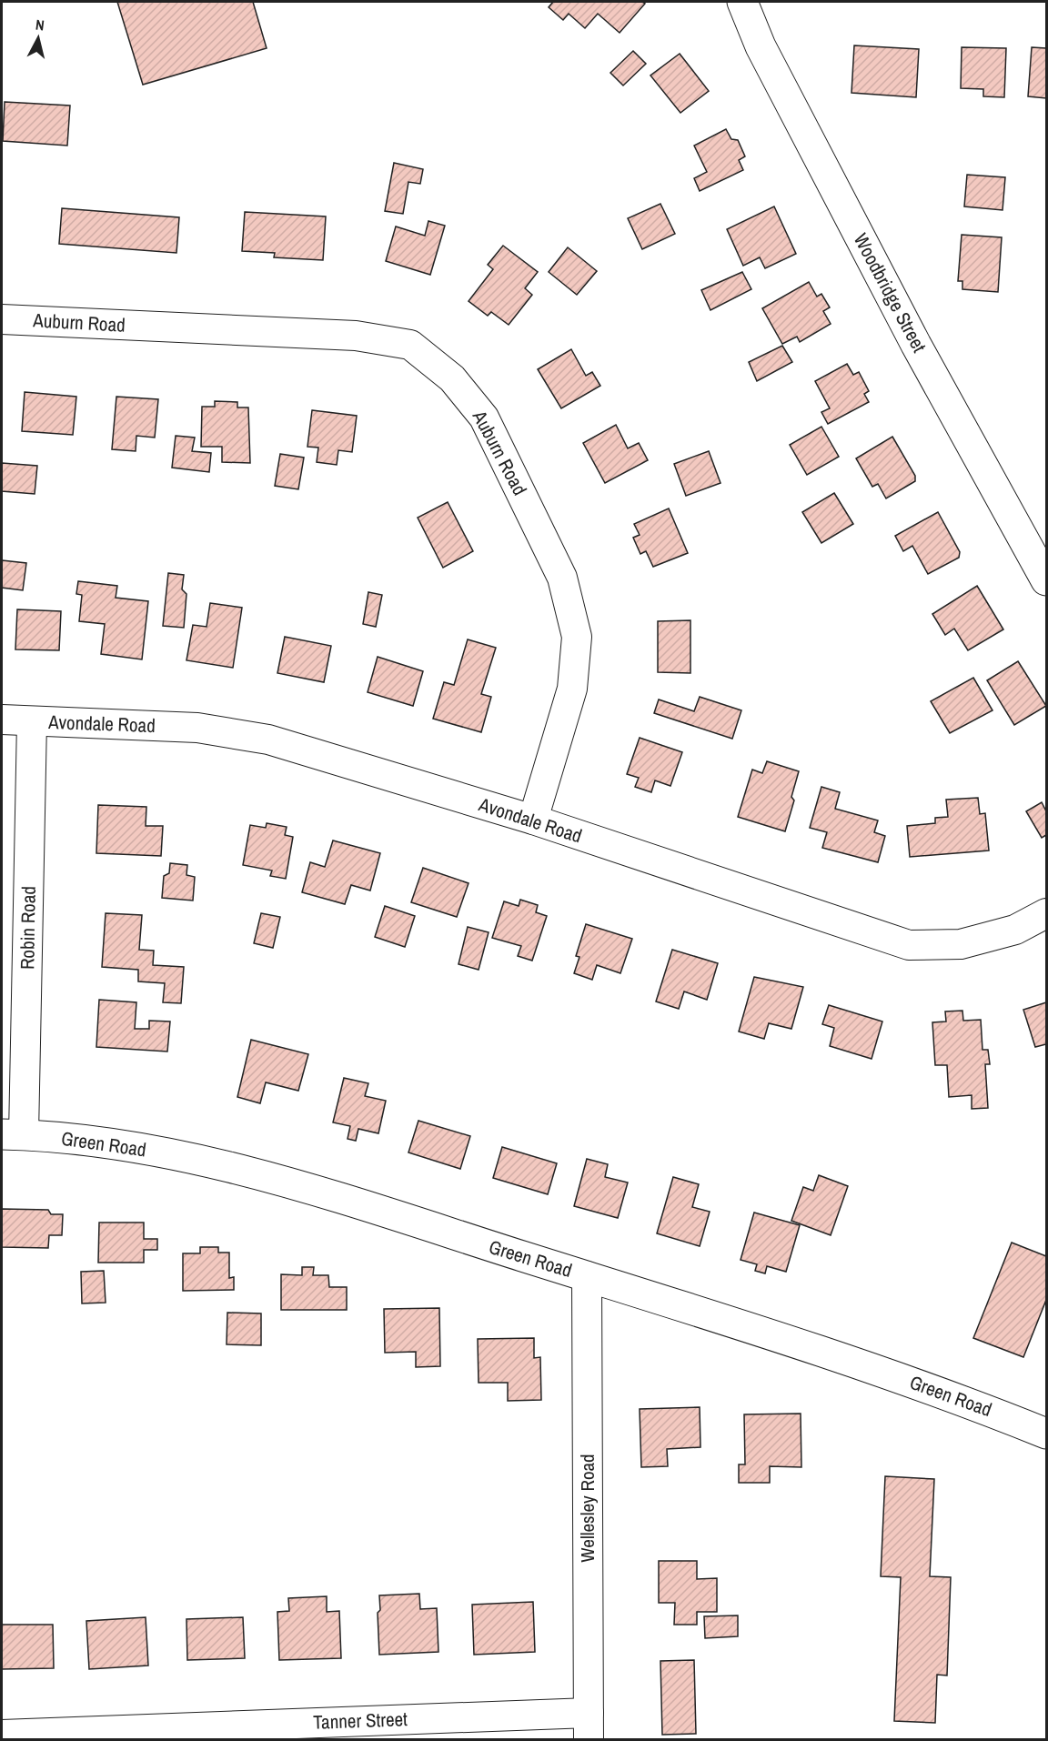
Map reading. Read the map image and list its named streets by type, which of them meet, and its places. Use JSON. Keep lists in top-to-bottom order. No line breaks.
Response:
{"streets":{"street":["Woodbridge Street","Auburn Road","Avondale Road","Robin Road","Green Road","Wellesley Road","Tanner Street"]},"crossings":[["Auburn Road","Avondale Road"],["Avondale Road","Robin Road"],["Robin Road","Green Road"],["Green Road","Wellesley Road"],["Wellesley Road","Tanner Street"]],"north":"top"}
